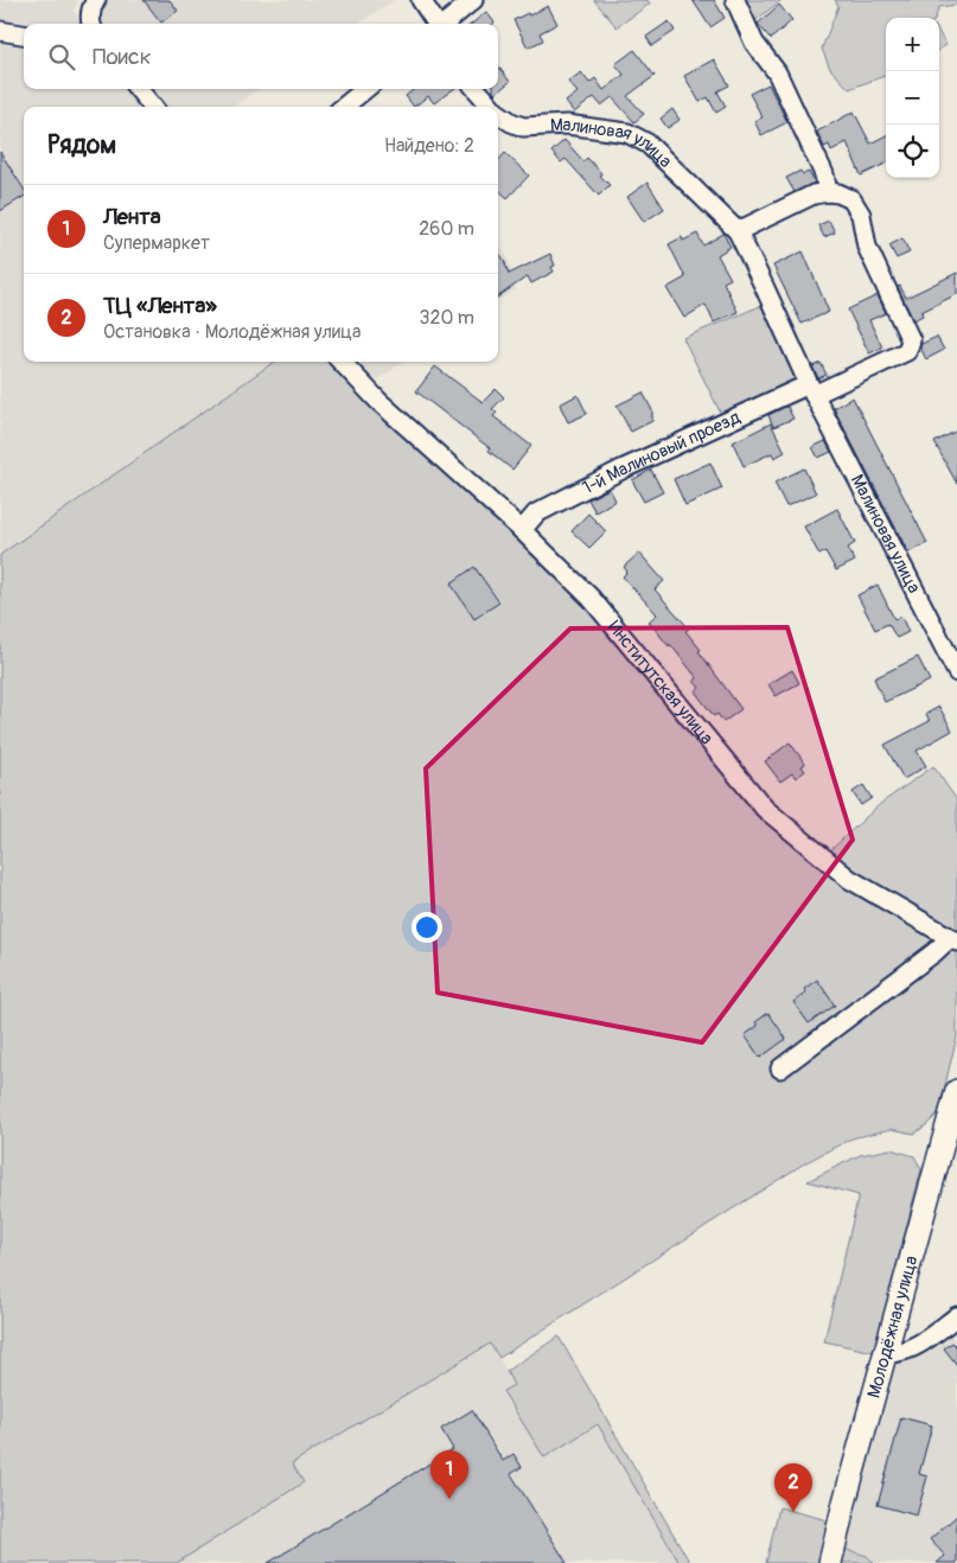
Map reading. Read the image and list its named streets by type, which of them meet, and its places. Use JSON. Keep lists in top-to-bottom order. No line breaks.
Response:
{"streets":{"street":["Малиновая улица","1-й Малиновый проезд","Институтская улица","Молодёжная улица"]},"crossings":[["Малиновая улица","1-й Малиновый проезд"],["1-й Малиновый проезд","Институтская улица"]],"page":{"map_buttons":["+","−"],"search":"Поиск","heading":["Рядом","Найдено: 2"],"list":[{"mark":"1","name":"Лента","note":"Супермаркет","value":"260 m"},{"mark":"2","name":"ТЦ «Лента»","note":"Остановка · Молодёжная улица","value":"320 m"}],"pins":["1","2"]}}
